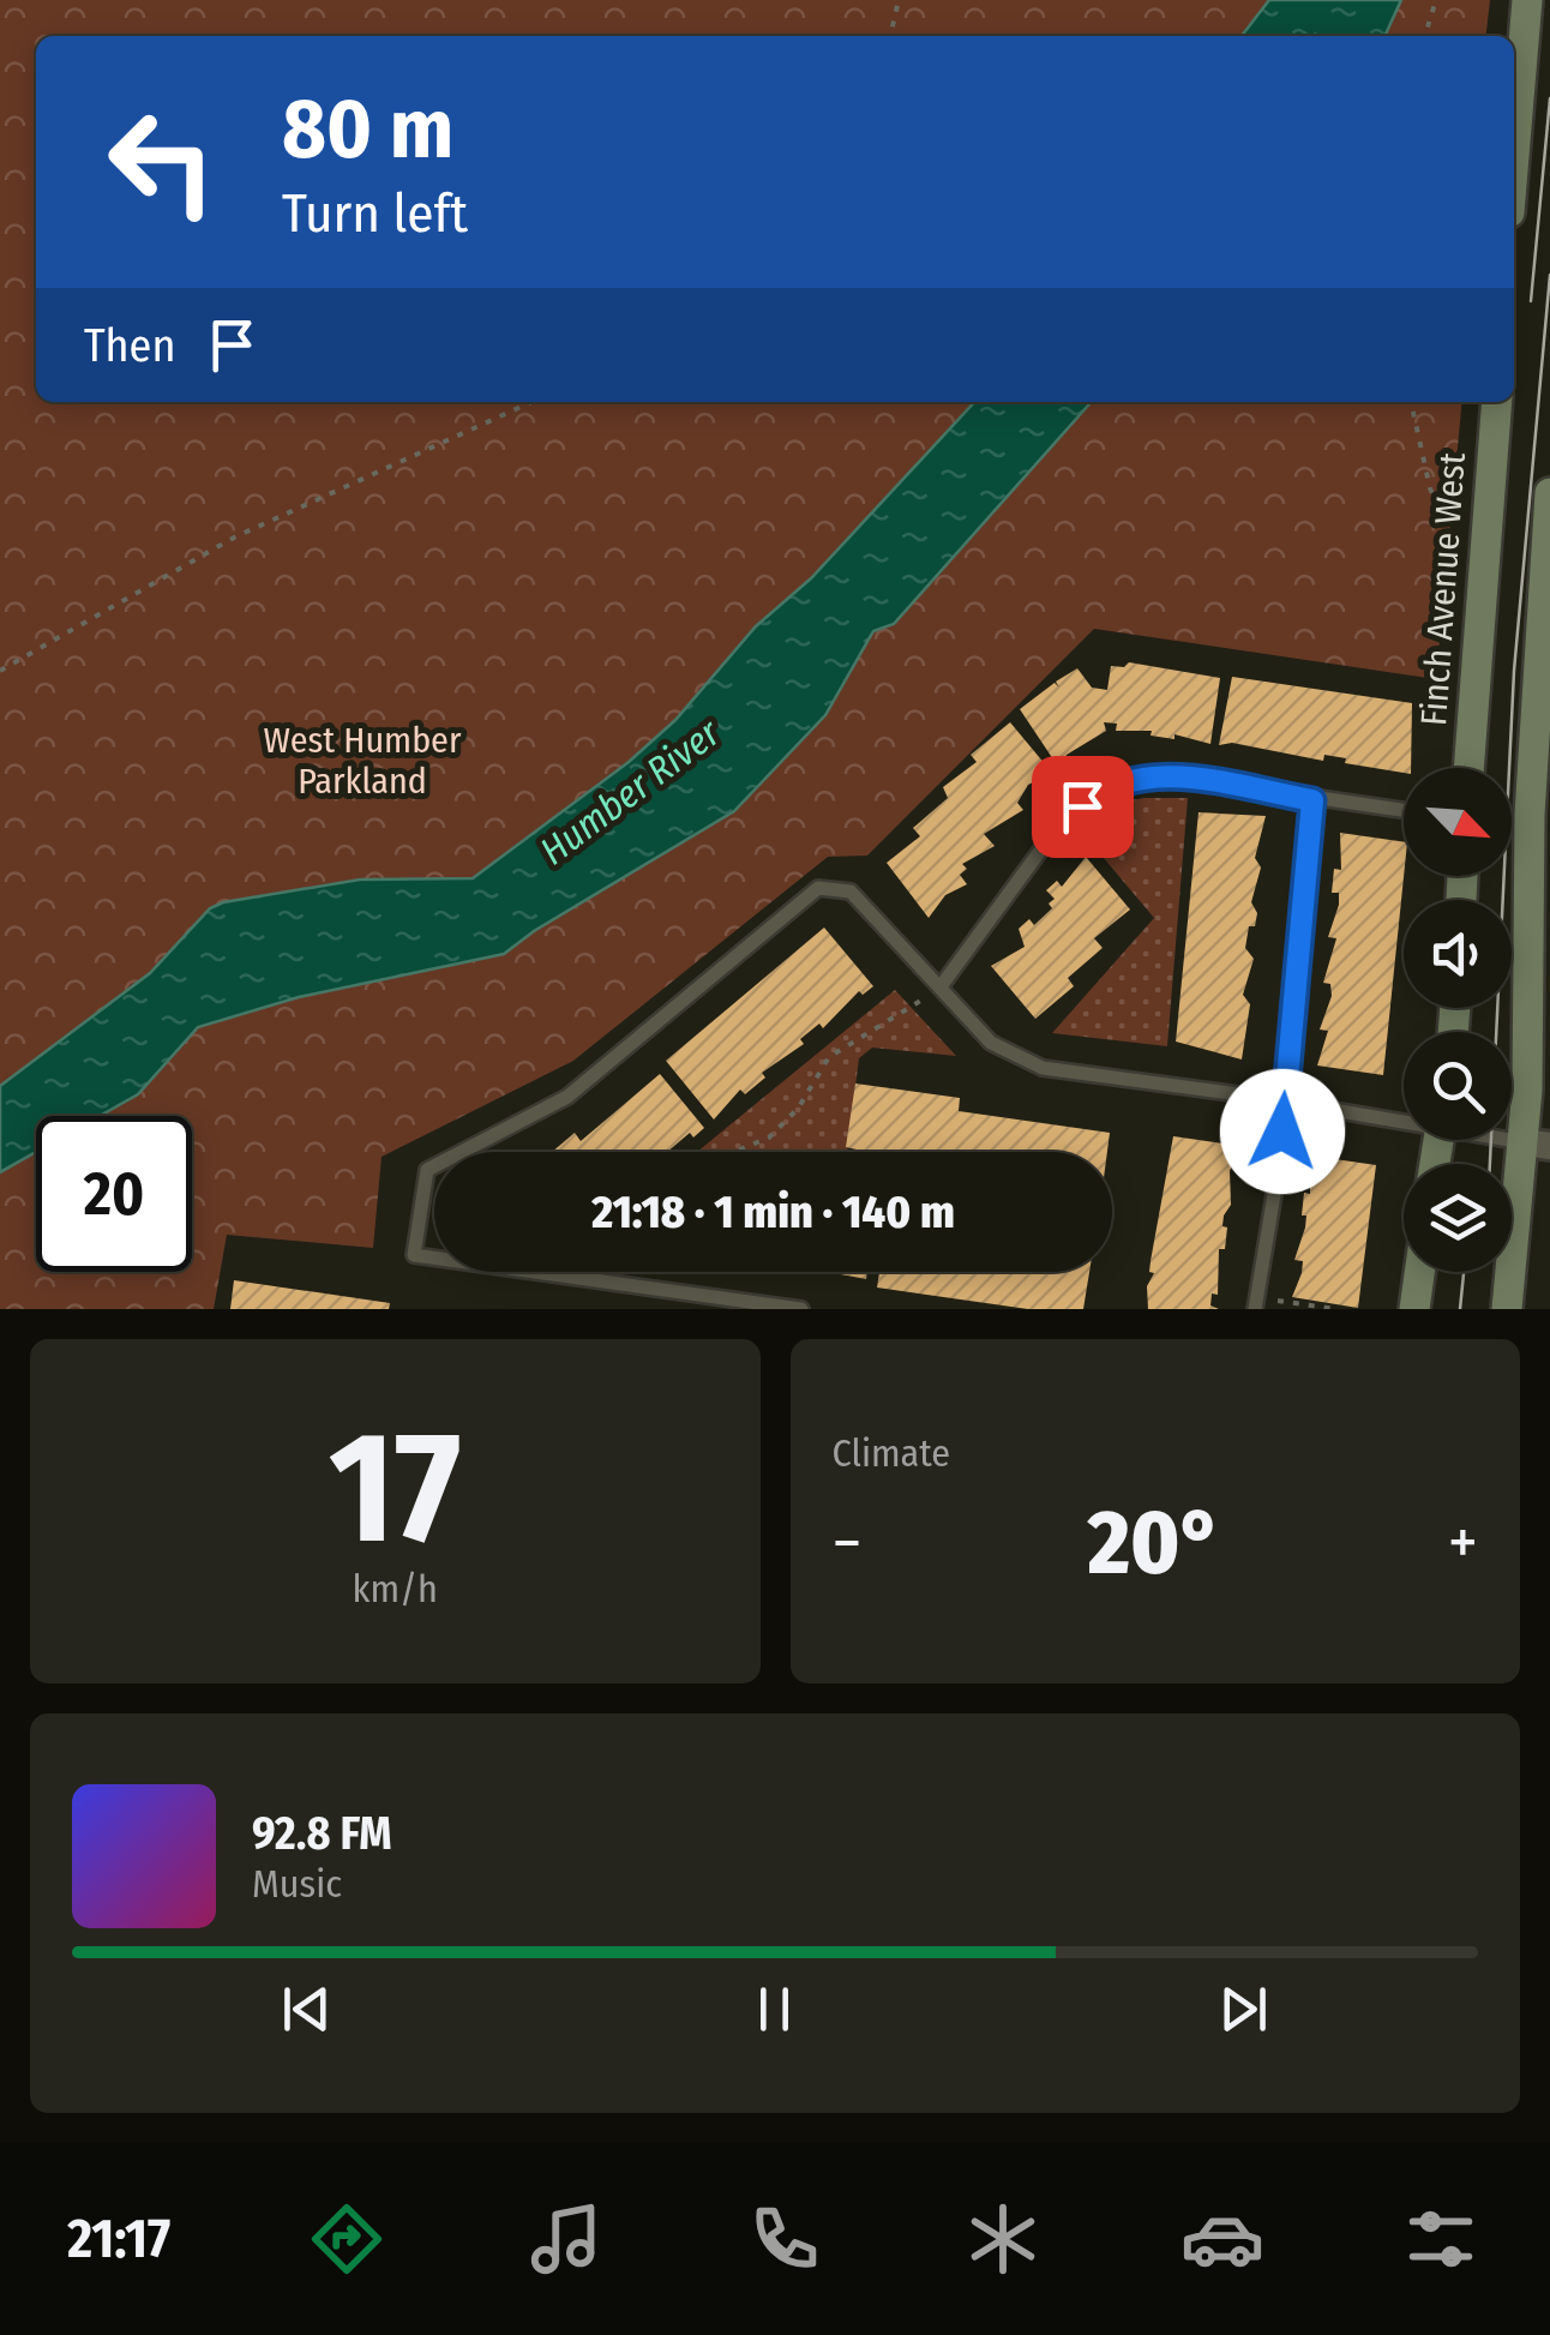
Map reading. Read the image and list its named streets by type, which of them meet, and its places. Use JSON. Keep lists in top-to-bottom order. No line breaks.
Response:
{"streets":{"main road":["Finch Avenue West"]},"water":["Humber River"],"parks":["West Humber Parkland"],"north":"bottom right","page":{"turn":["80 m","Turn left"],"then":"Then","limit":"20","trip":"21:18 · 1 min · 140 m","tile":[["17","km/h"],"Climate"],"heat":["−","20°","+"],"song":["92.8 FM","Music"],"tabs":"21:17"}}
